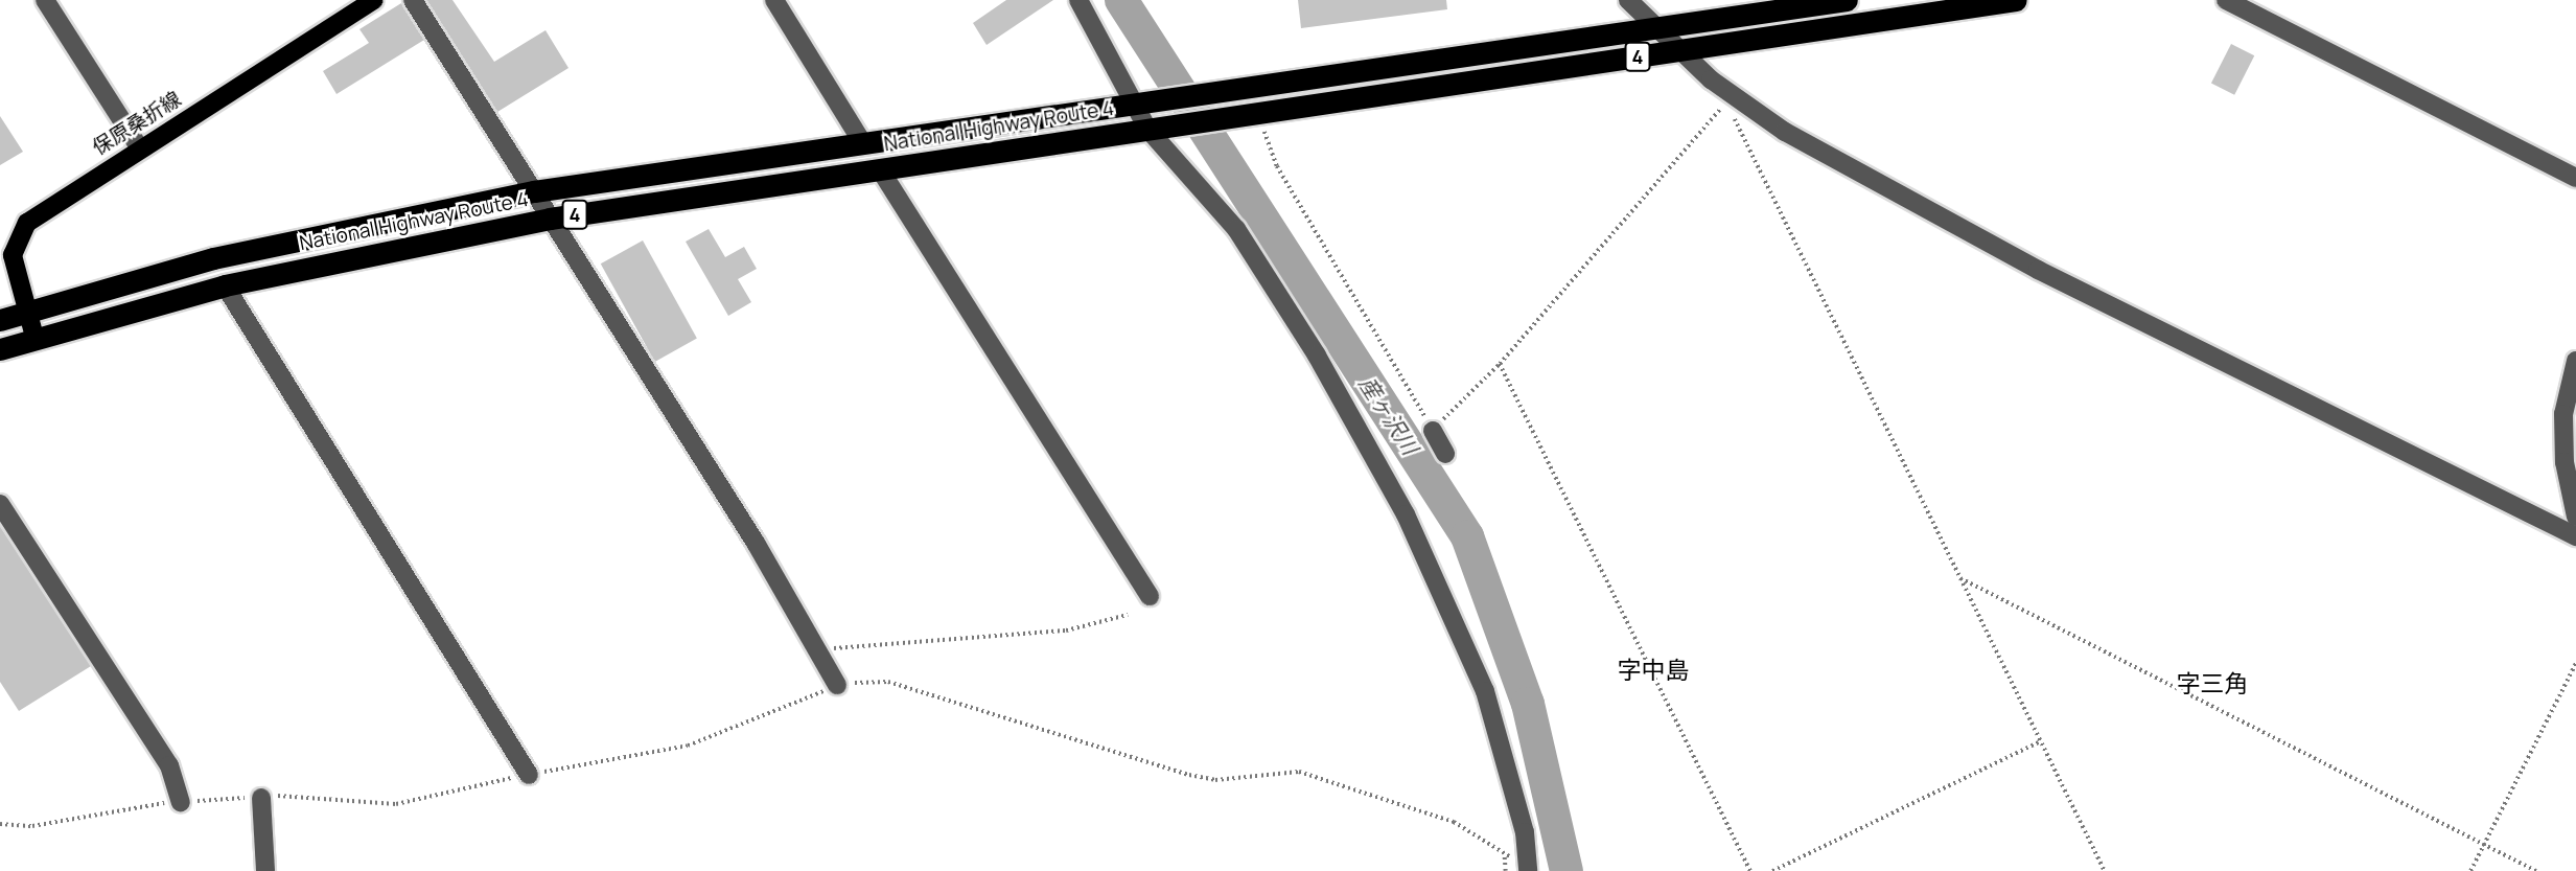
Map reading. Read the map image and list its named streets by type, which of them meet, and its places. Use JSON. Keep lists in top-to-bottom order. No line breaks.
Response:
{"streets":{"highway":["4","National Highway Route 4"],"main road":["保原桑折線"]},"crossings":[["保原桑折線","National Highway Route 4"]],"districts":["字中島","字三角"],"water":["産ヶ沢川"]}
